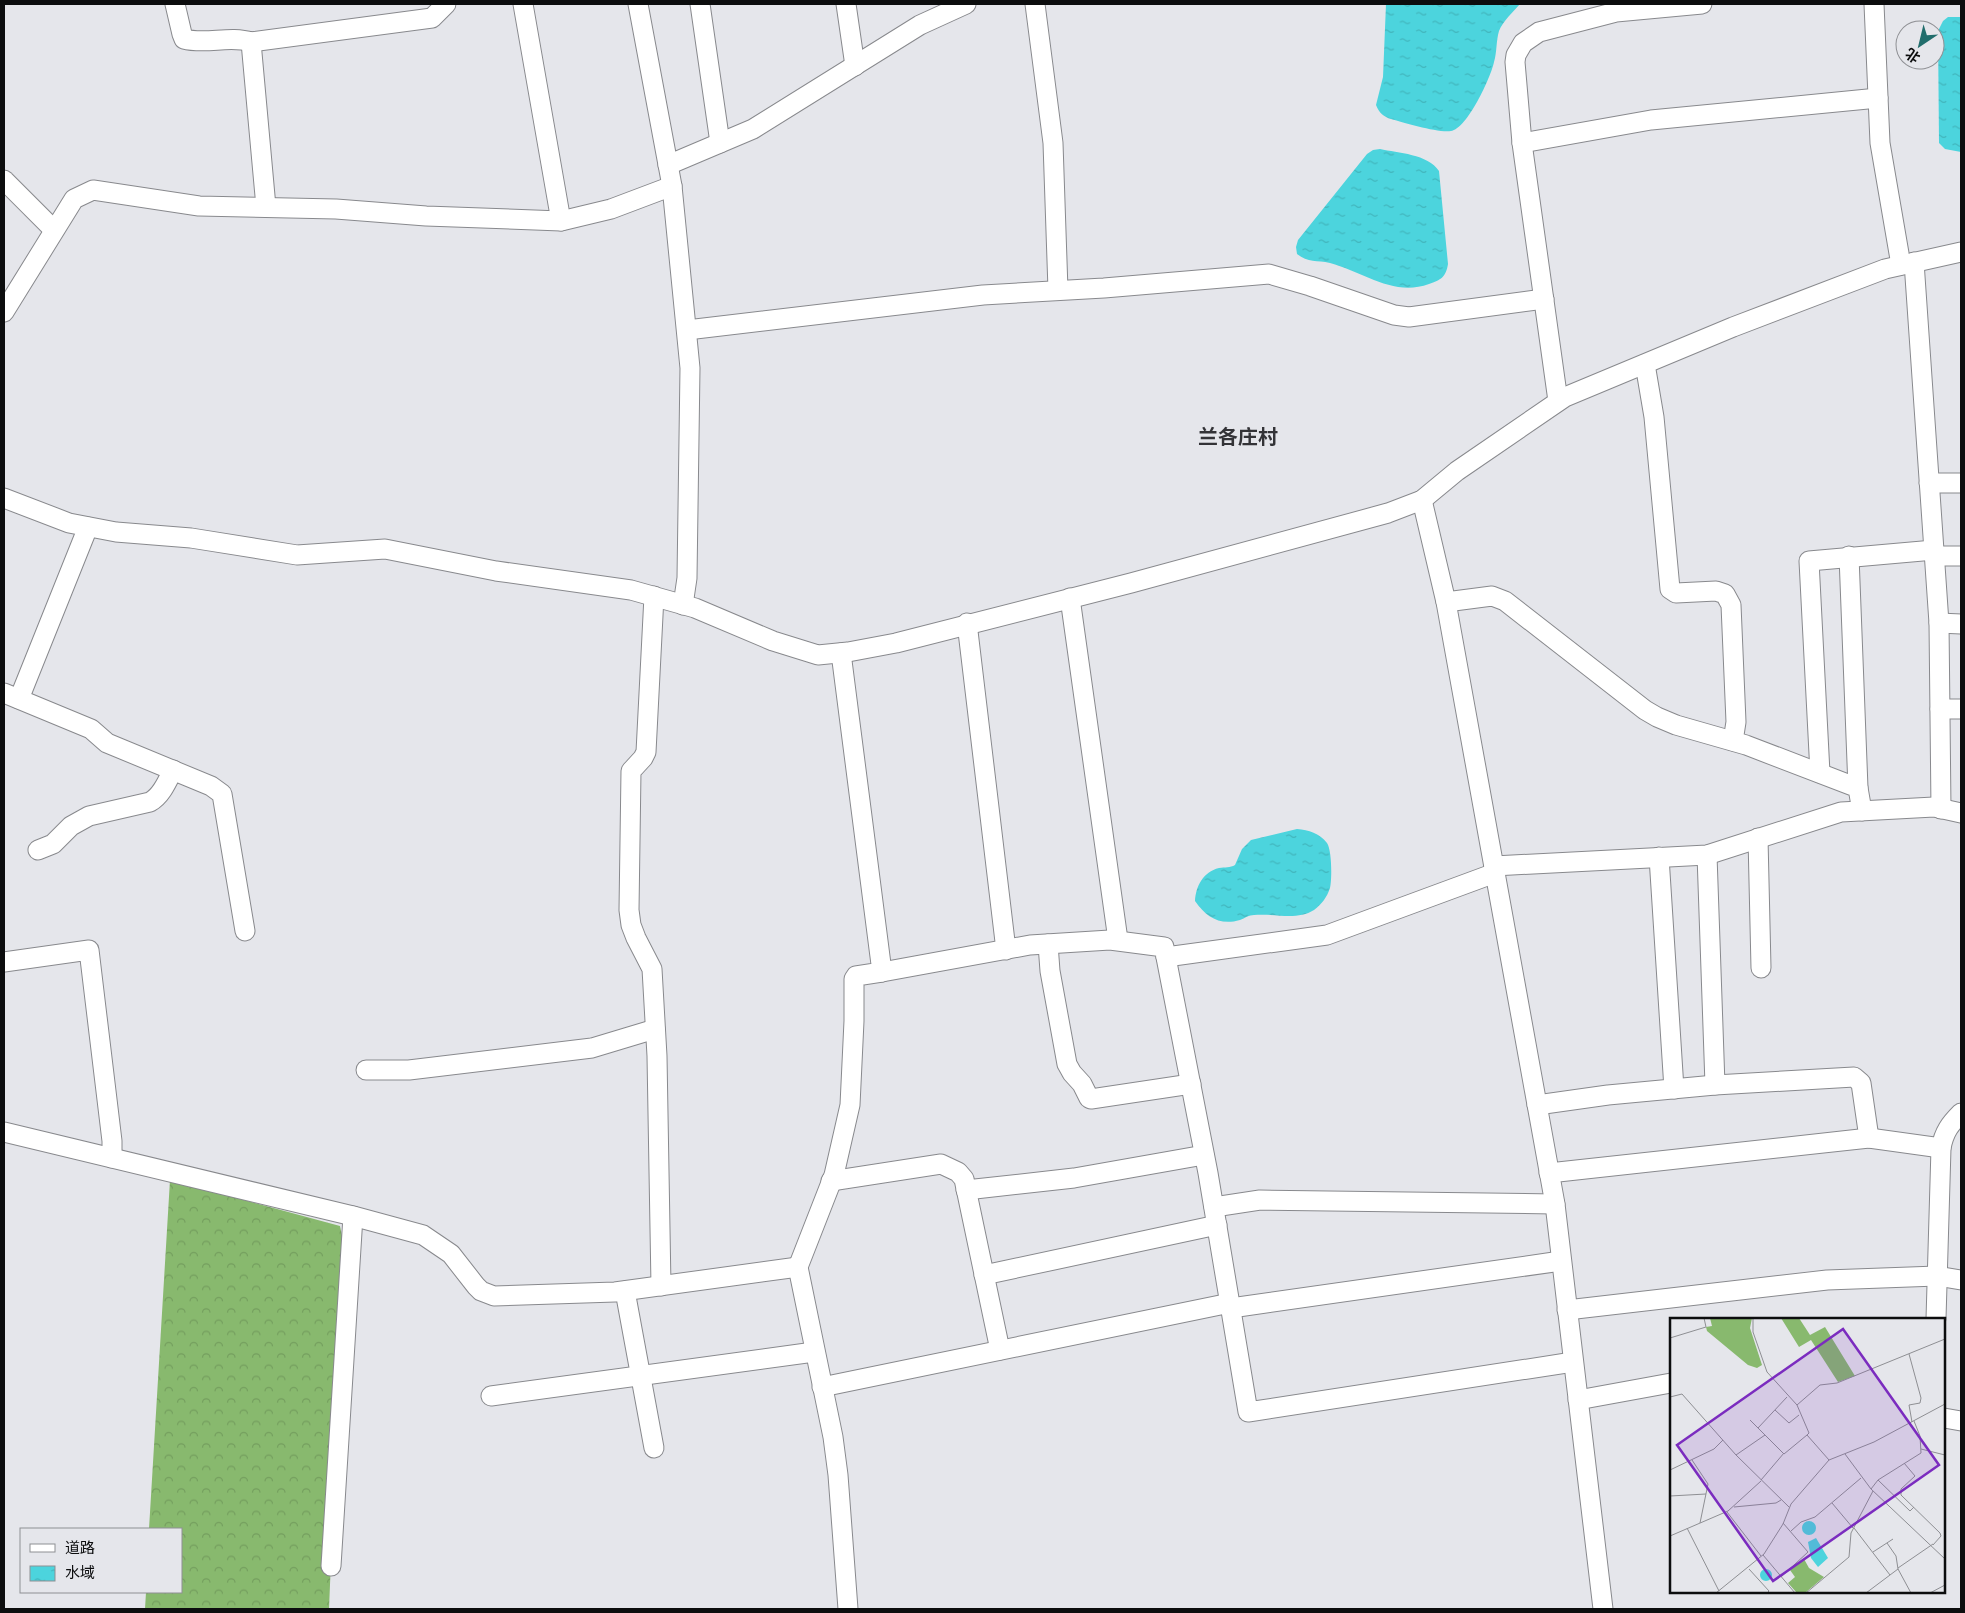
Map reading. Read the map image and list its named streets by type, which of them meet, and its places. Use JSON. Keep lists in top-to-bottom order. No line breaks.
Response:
{"districts":["兰各庄村"],"legend":["道路","水域"],"north":"bottom left"}
